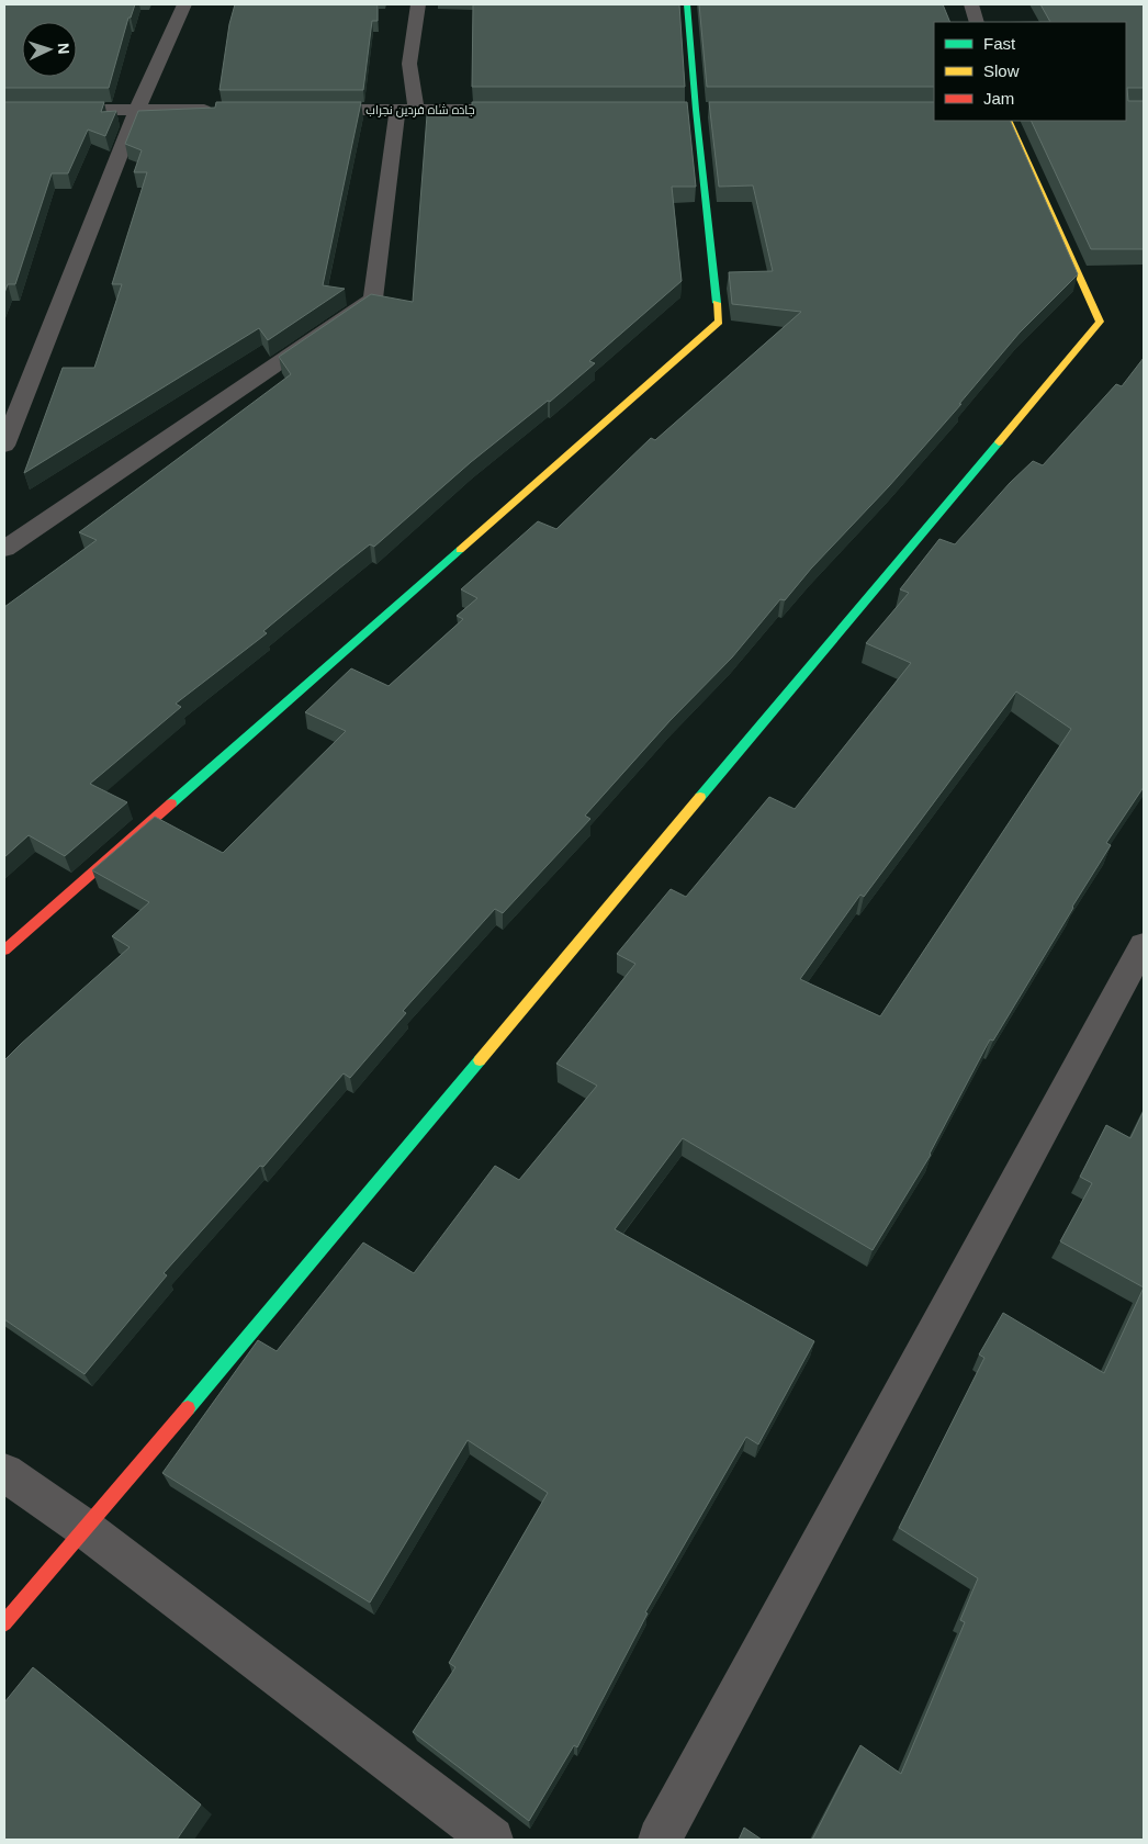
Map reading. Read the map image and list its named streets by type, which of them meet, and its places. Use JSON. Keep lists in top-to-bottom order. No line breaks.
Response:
{"streets":{"street":["جاده شاه فردین نجراب"]},"legend":["Fast","Slow","Jam"],"north":"right"}
